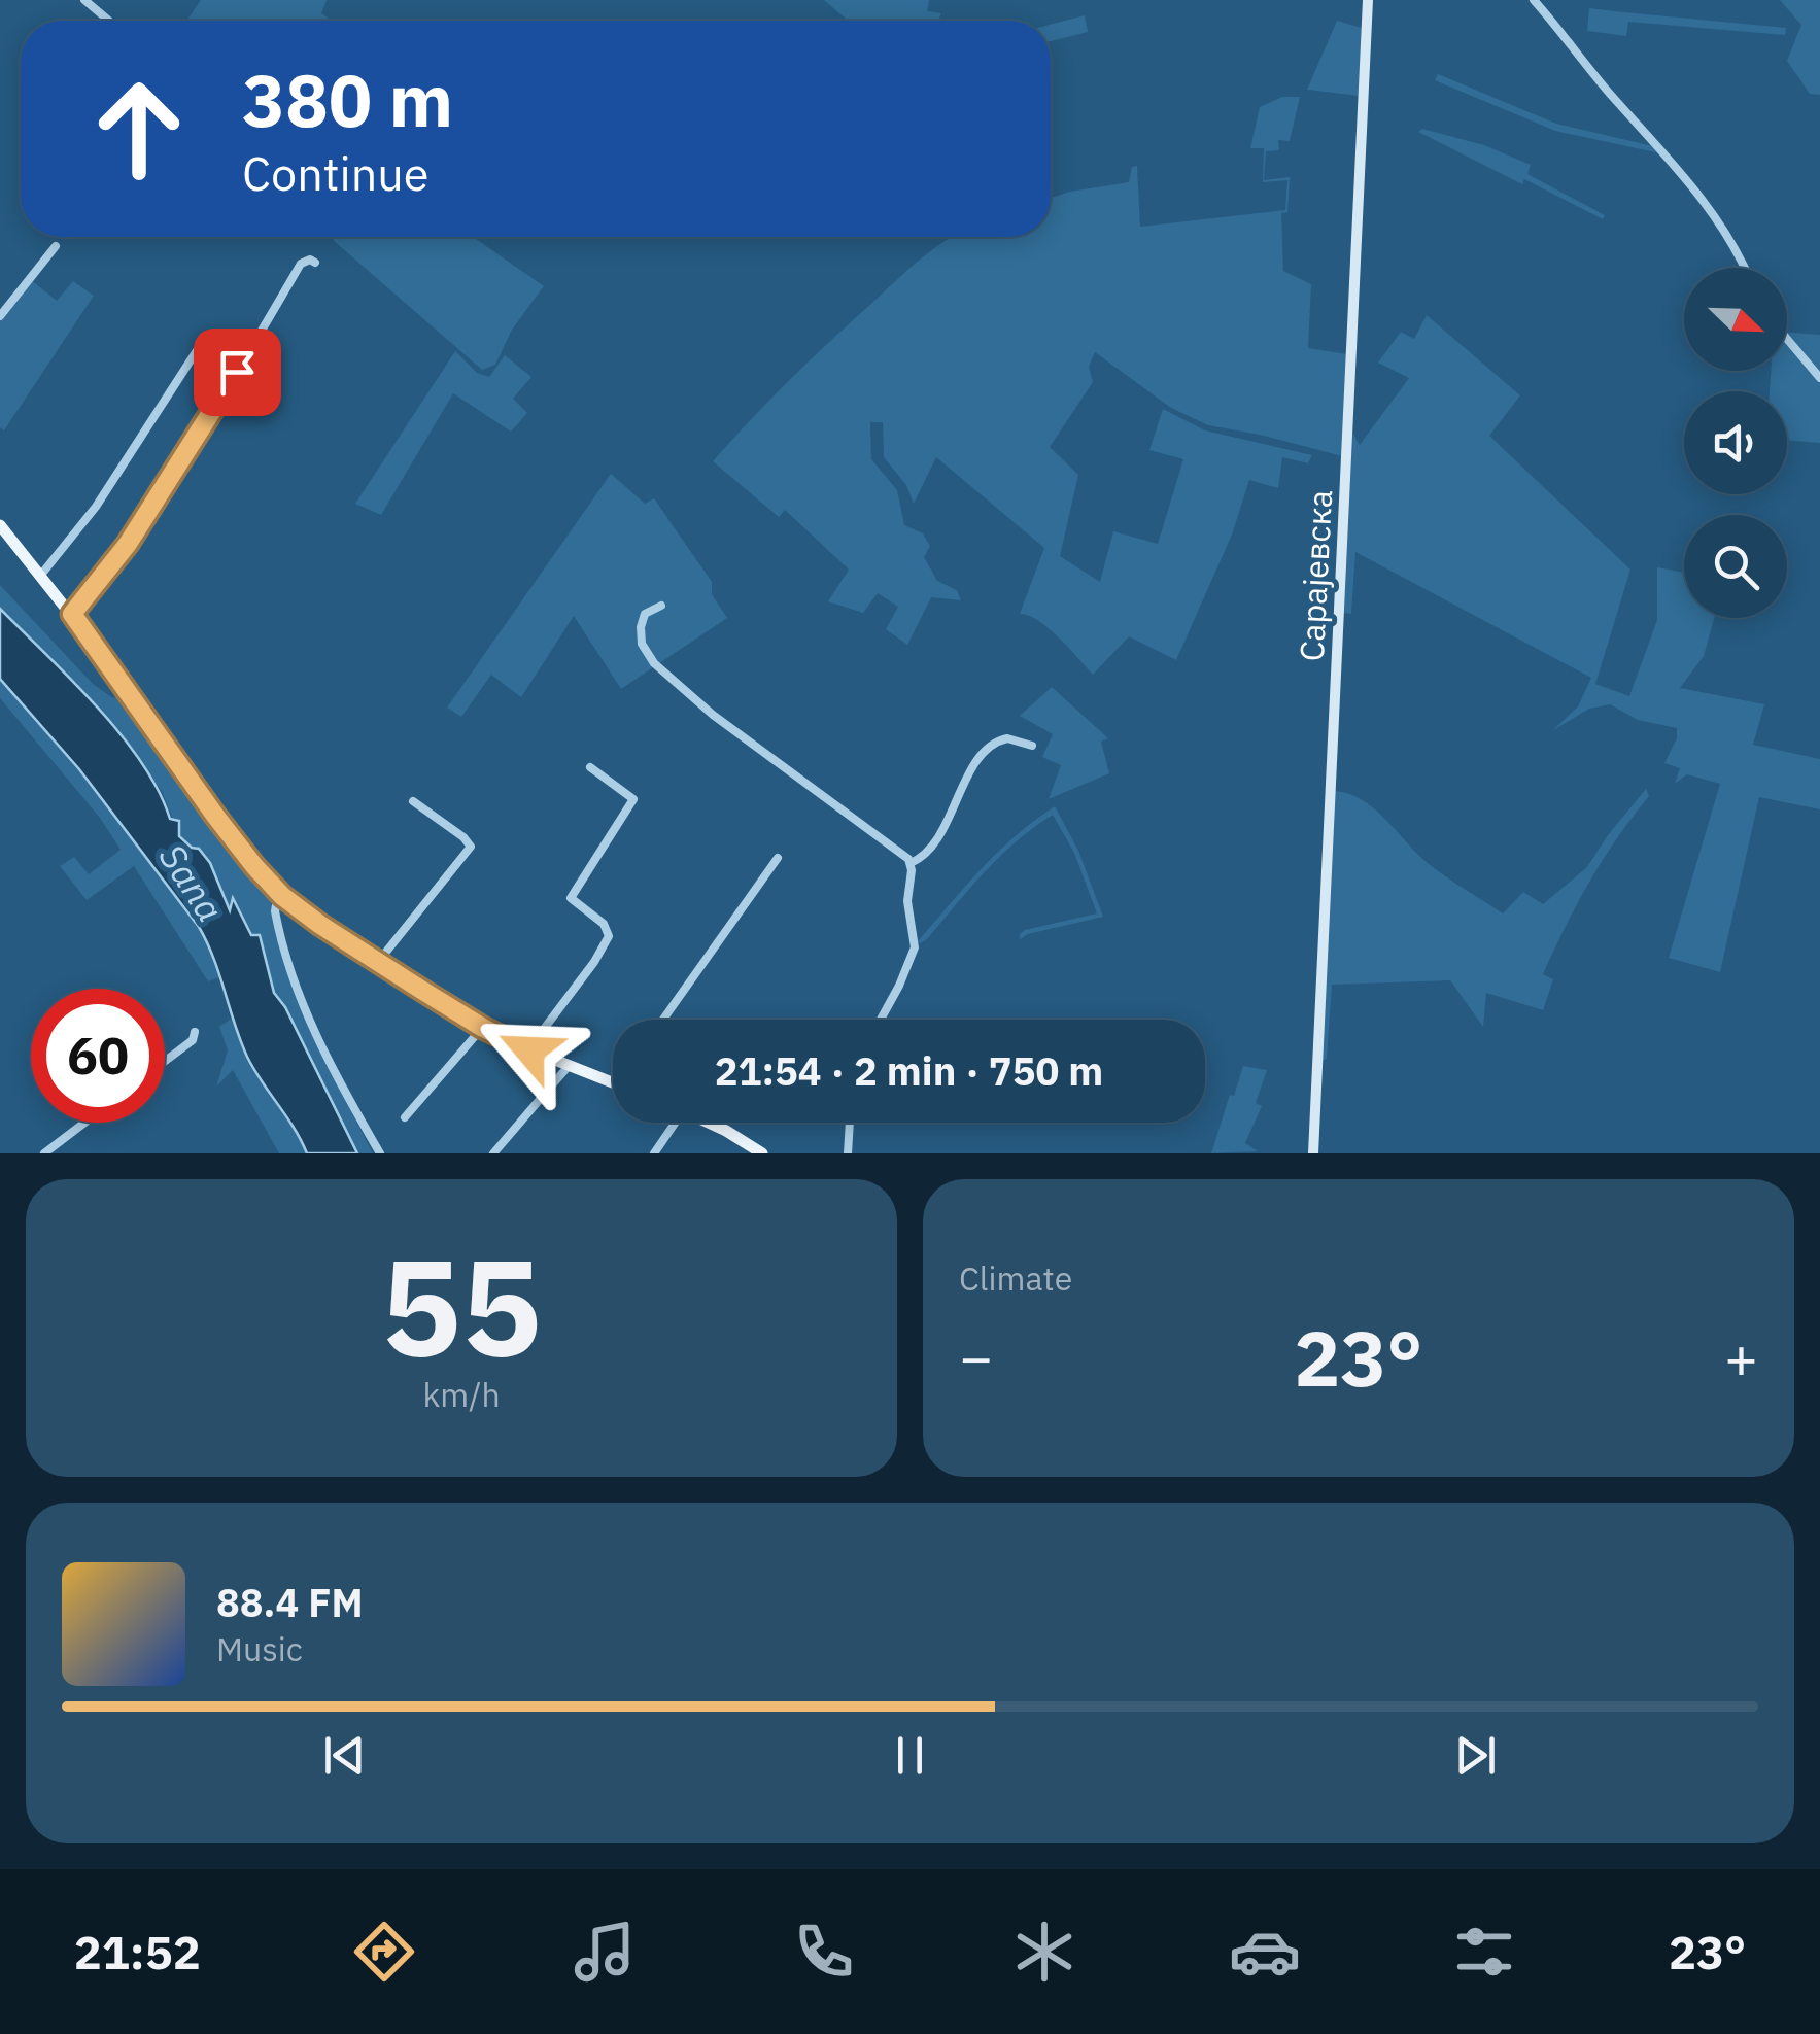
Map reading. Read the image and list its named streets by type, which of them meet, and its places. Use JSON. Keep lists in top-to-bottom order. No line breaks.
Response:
{"streets":{"main road":["Сарајевска"]},"water":["Sana"],"north":"bottom right","page":{"turn":["380 m","Continue"],"limit":"60","trip":"21:54 · 2 min · 750 m","tile":[["55","km/h"],"Climate"],"heat":["−","23°","+"],"song":["88.4 FM","Music"],"tabs":["21:52","23°"]}}
